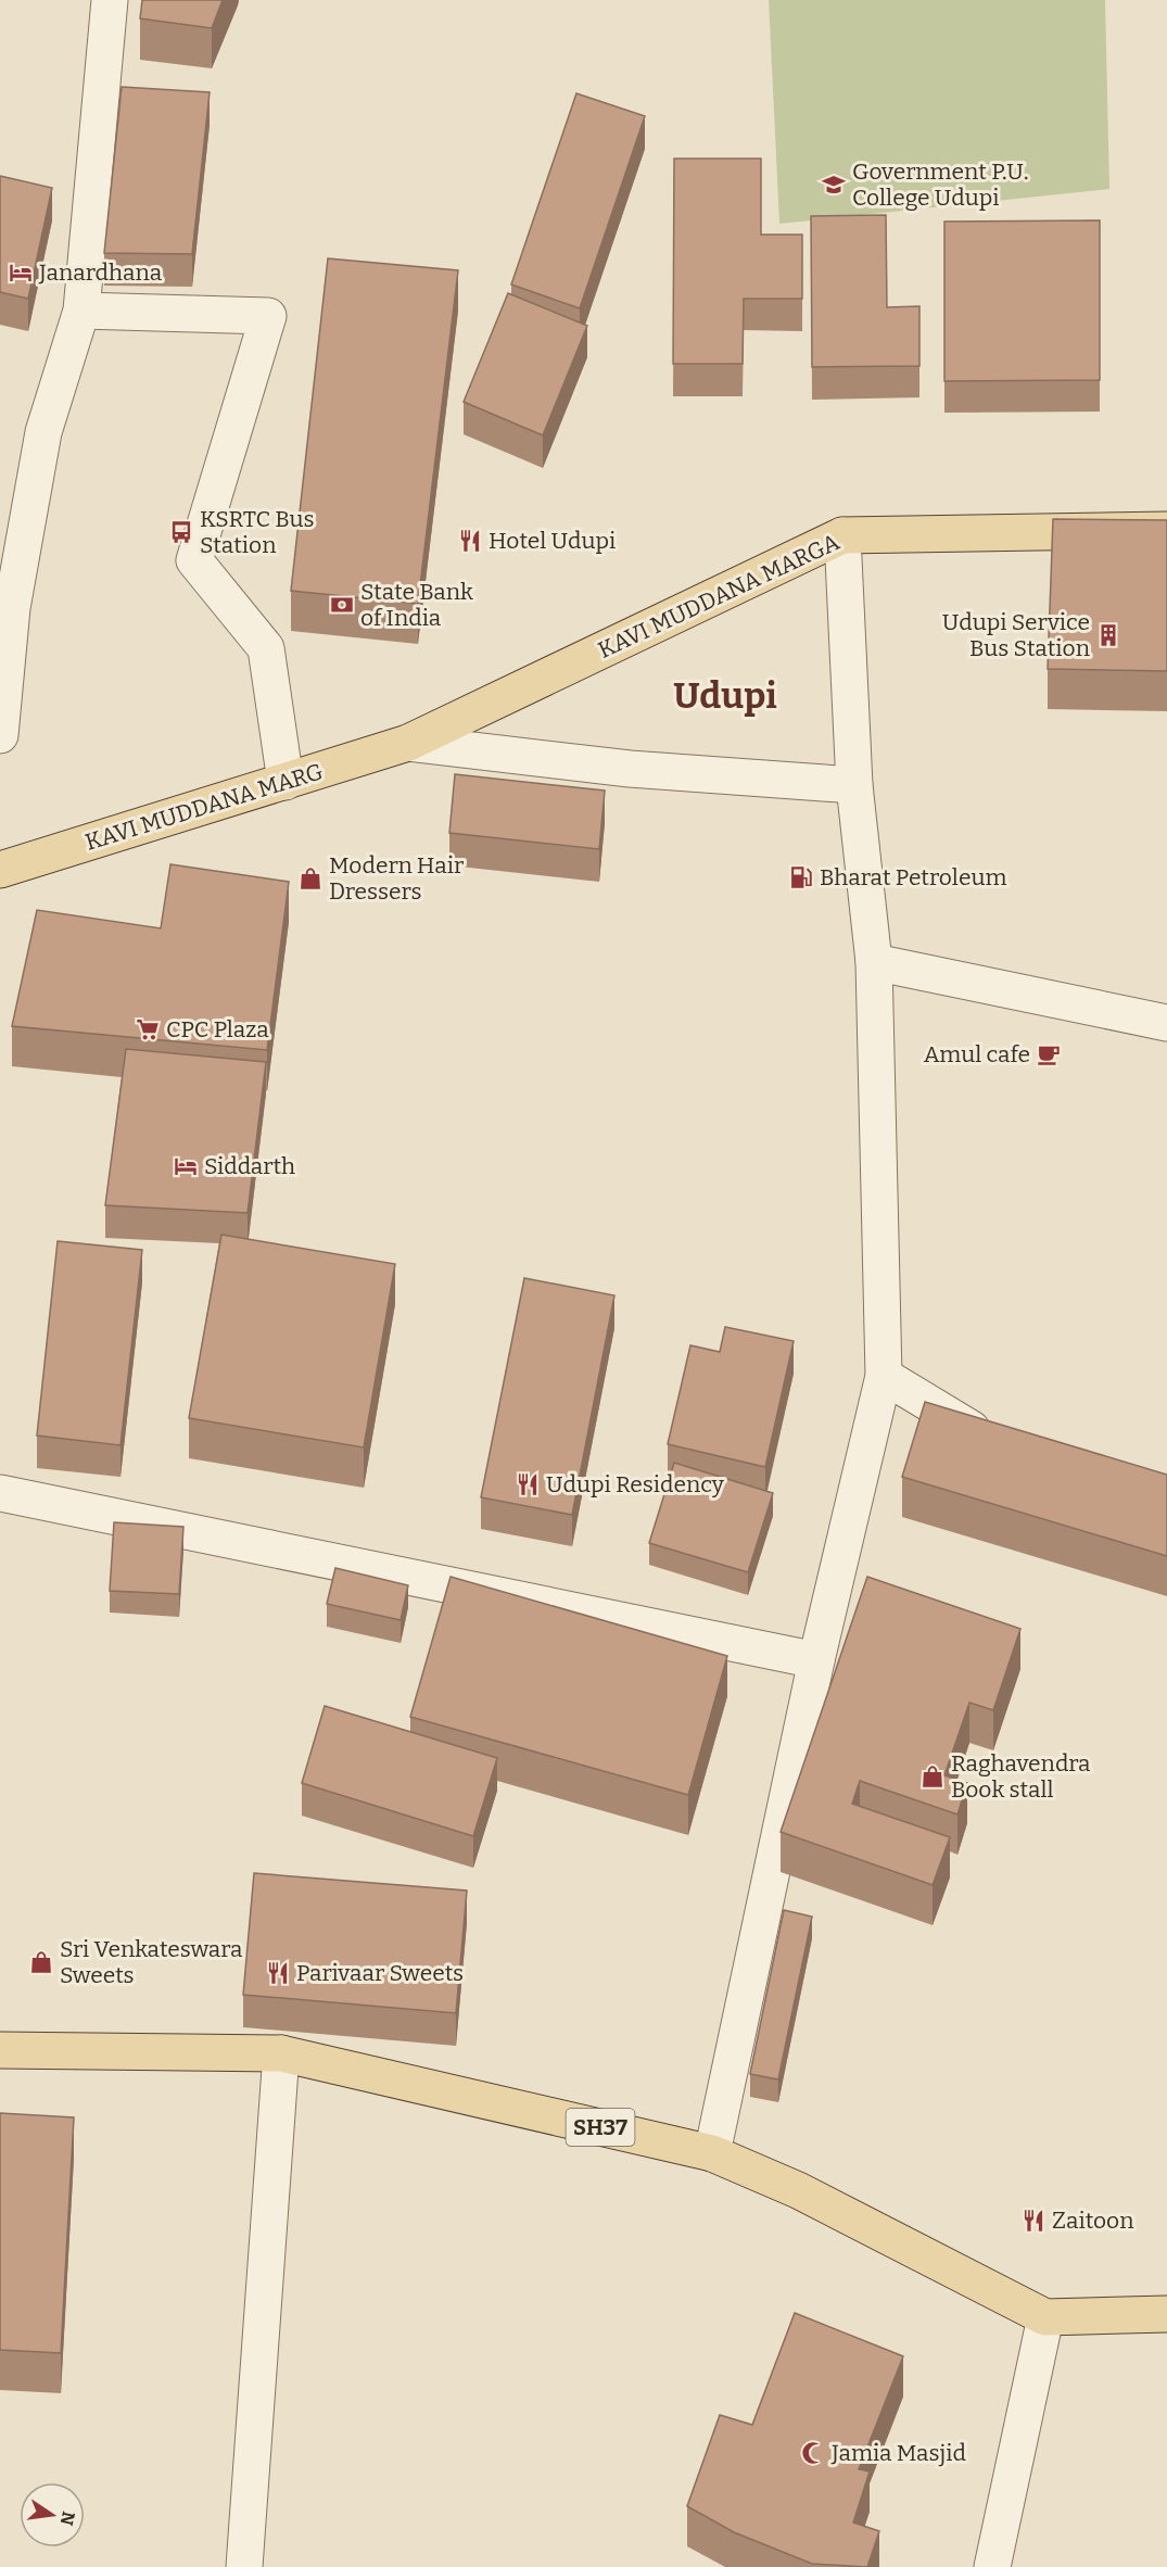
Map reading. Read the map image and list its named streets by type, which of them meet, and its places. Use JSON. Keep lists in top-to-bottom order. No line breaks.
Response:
{"streets":{"main road":["KAVI MUDDANA MARGA","KAVI MUDDANA MARG","SH37"]},"crossings":[["KAVI MUDDANA MARGA","KAVI MUDDANA MARG"]],"districts":["Udupi"],"places":{"school or university":["Government P.U. College Udupi"],"hotel":["Janardhana","Siddarth"],"bus stop":["KSRTC Bus Station"],"restaurant":["Hotel Udupi","Udupi Residency","Parivaar Sweets","Zaitoon"],"bank":["State Bank of India"],"building":["Udupi Service Bus Station"],"fuel station":["Bharat Petroleum"],"shop":["Modern Hair Dressers","Raghavendra Book stall","Sri Venkateswara Sweets"],"supermarket":["CPC Plaza"],"cafe":["Amul cafe"],"mosque":["Jamia Masjid"]},"north":"right"}
